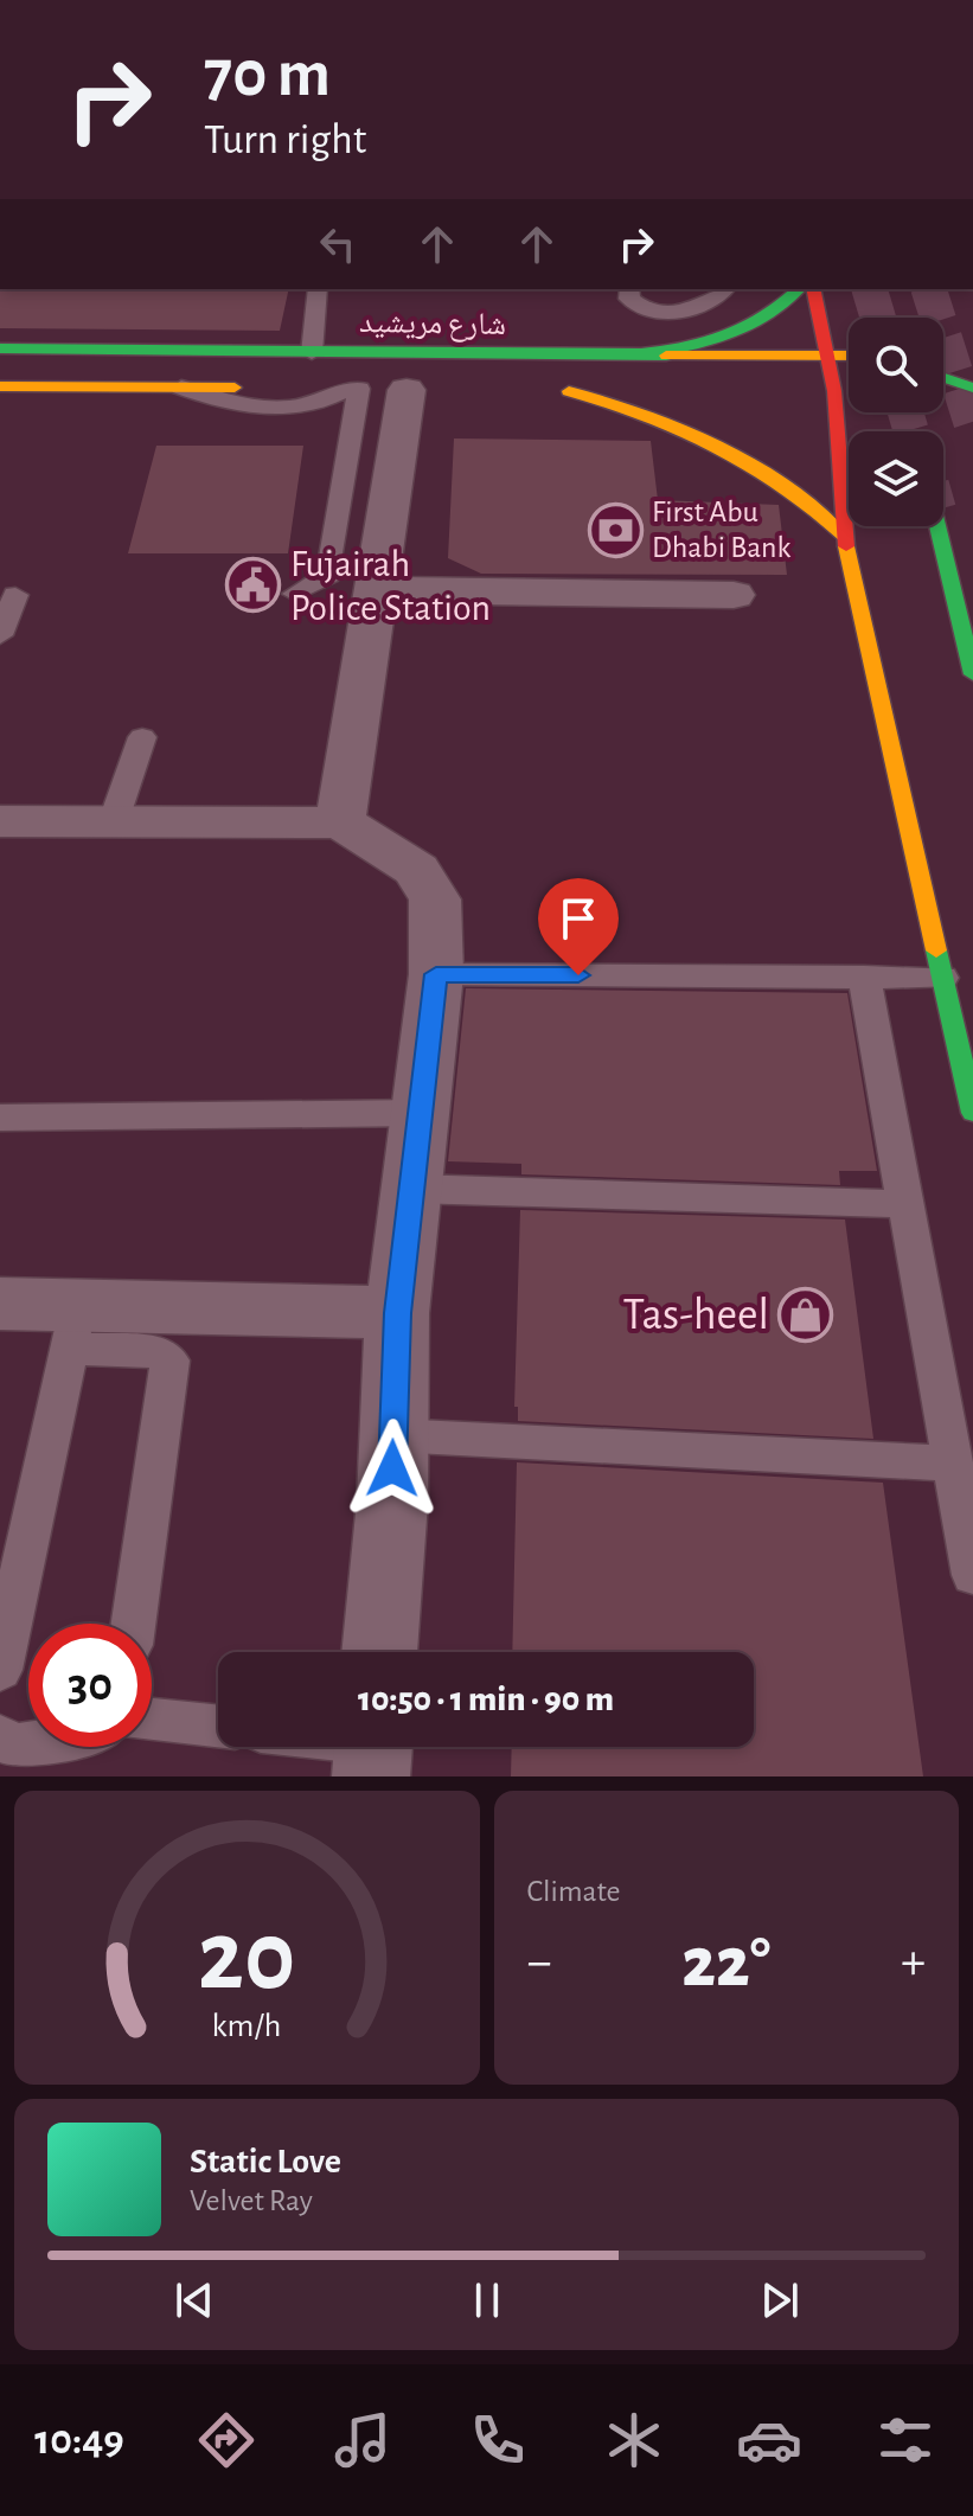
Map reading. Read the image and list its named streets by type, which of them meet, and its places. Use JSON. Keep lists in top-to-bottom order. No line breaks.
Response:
{"streets":{"main road":["شارع مريشيد"]},"places":{"bank":["First Abu Dhabi Bank"],"public building":["Fujairah Police Station"],"shop":["Tas-heel"]},"page":{"turn":["70 m","Turn right"],"limit":"30","trip":"10:50 · 1 min · 90 m","tile":"Climate","heat":["−","22°","+"],"song":["Static Love","Velvet Ray"],"tabs":"10:49","gauge":["20","km/h"]}}
